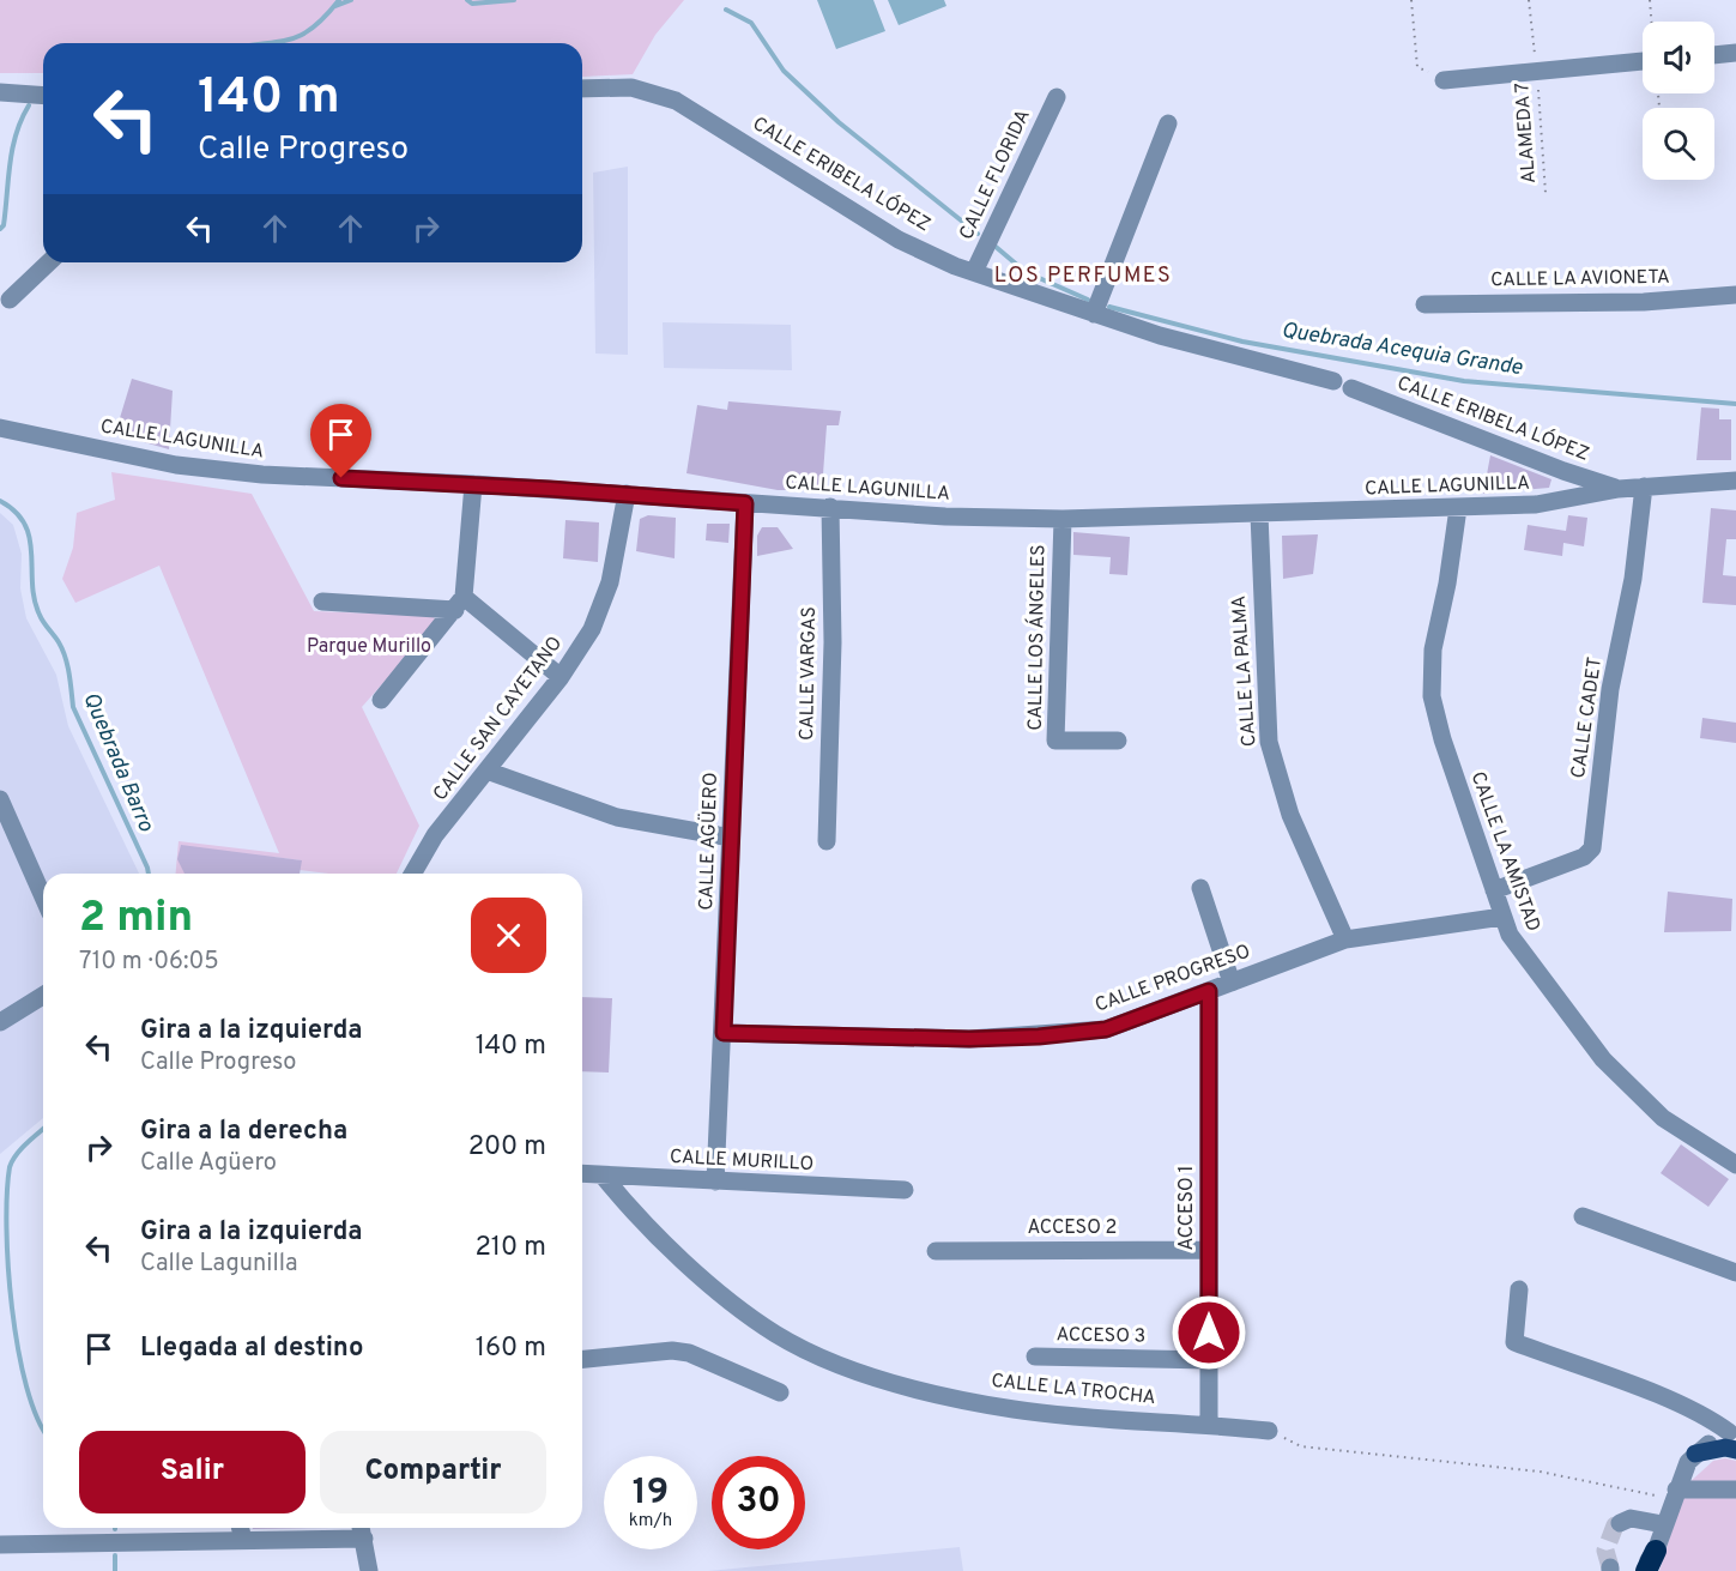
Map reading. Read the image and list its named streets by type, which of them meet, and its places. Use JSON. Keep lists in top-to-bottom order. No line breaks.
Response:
{"streets":{"street":["CALLE ERIBELA LÓPEZ","CALLE FLORIDA","CALLE LA AVIONETA","CALLE LAGUNILLA","CALLE LOS ÁNGELES","CALLE LA PALMA","CALLE VARGAS","CALLE CADET","CALLE SAN CAYETANO","CALLE AGÜERO","CALLE LA AMISTAD","CALLE PROGRESO","CALLE MURILLO","ACCESO 1","ACCESO 2","ACCESO 3","CALLE LA TROCHA"],"path":["ALAMEDA 7"]},"crossings":[["CALLE ERIBELA LÓPEZ","CALLE FLORIDA"],["CALLE ERIBELA LÓPEZ","CALLE LAGUNILLA"],["CALLE LAGUNILLA","CALLE LOS ÁNGELES"],["CALLE LAGUNILLA","CALLE LA PALMA"],["CALLE LAGUNILLA","CALLE VARGAS"],["CALLE LAGUNILLA","CALLE CADET"],["CALLE LAGUNILLA","CALLE SAN CAYETANO"],["CALLE LAGUNILLA","CALLE AGÜERO"],["CALLE LAGUNILLA","CALLE LA AMISTAD"],["CALLE LA PALMA","CALLE PROGRESO"],["CALLE CADET","CALLE LA AMISTAD"],["CALLE AGÜERO","CALLE PROGRESO"],["CALLE AGÜERO","CALLE MURILLO"],["CALLE LA AMISTAD","CALLE PROGRESO"],["CALLE PROGRESO","ACCESO 1"],["CALLE MURILLO","CALLE LA TROCHA"],["ACCESO 1","ACCESO 2"],["ACCESO 1","ACCESO 3"],["ACCESO 1","CALLE LA TROCHA"]],"districts":["LOS PERFUMES"],"water":["Quebrada Acequia Grande","Quebrada Barro"],"parks":["Parque Murillo"],"page":{"turn":["140 m","Calle Progreso"],"heading":["2 min","710 m · 06:05"],"list":[{"name":"Gira a la izquierda","note":"Calle Progreso","value":"140 m"},{"name":"Gira a la derecha","note":"Calle Agüero","value":"200 m"},{"name":"Gira a la izquierda","note":"Calle Lagunilla","value":"210 m"},{"name":"Llegada al destino","value":"160 m"}],"buttons":["Salir","Compartir"],"speed":"19 km/h","limit":"30"}}
